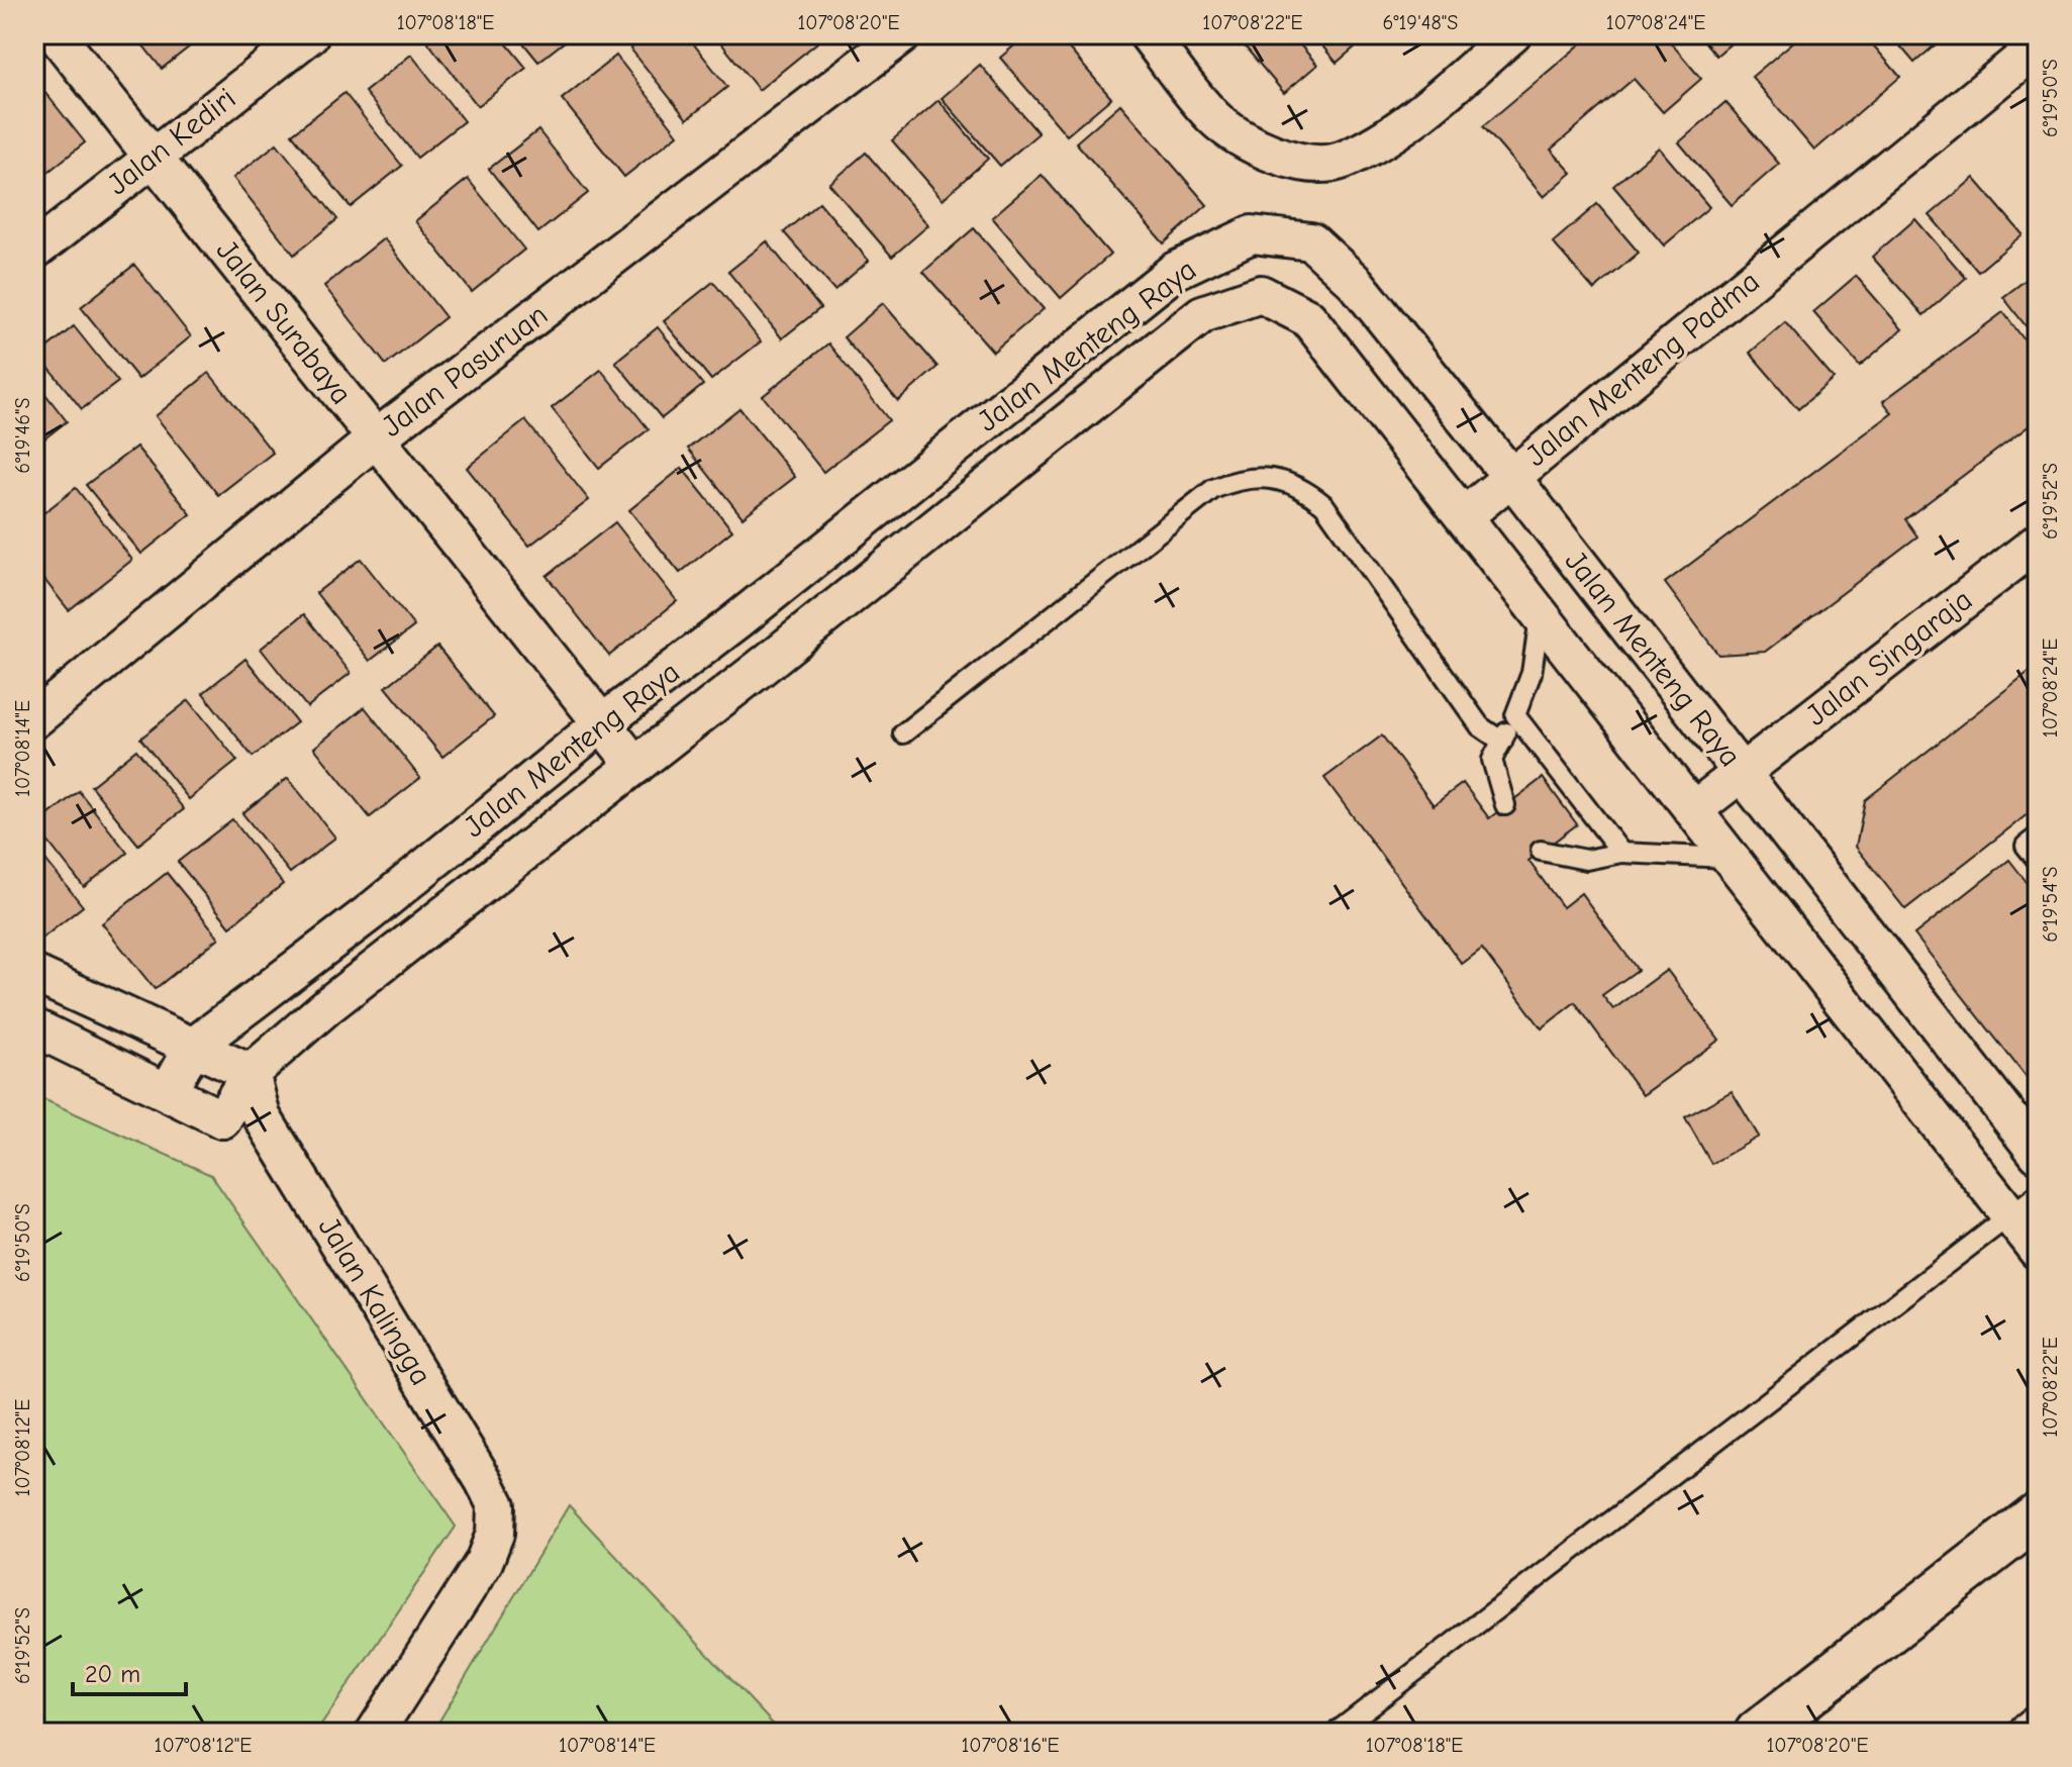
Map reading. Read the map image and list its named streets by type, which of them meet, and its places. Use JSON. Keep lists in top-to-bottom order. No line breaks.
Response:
{"streets":{"street":["Jalan Kediri","Jalan Surabaya","Jalan Menteng Raya","Jalan Menteng Padma","Jalan Pasuruan","Jalan Singaraja","Jalan Kalingga"]},"crossings":[["Jalan Kediri","Jalan Surabaya"],["Jalan Surabaya","Jalan Menteng Raya"],["Jalan Surabaya","Jalan Pasuruan"],["Jalan Menteng Raya","Jalan Menteng Padma"],["Jalan Menteng Raya","Jalan Singaraja"],["Jalan Menteng Raya","Jalan Kalingga"]],"scale_bar":"20 m","coordinates":["107°08'18\"E","107°08'20\"E","107°08'22\"E","6°19'48\"S","107°08'24\"E","6°19'50\"S","6°19'46\"S","6°19'52\"S","107°08'14\"E","6°19'54\"S","107°08'12\"E","107°08'16\"E"]}
